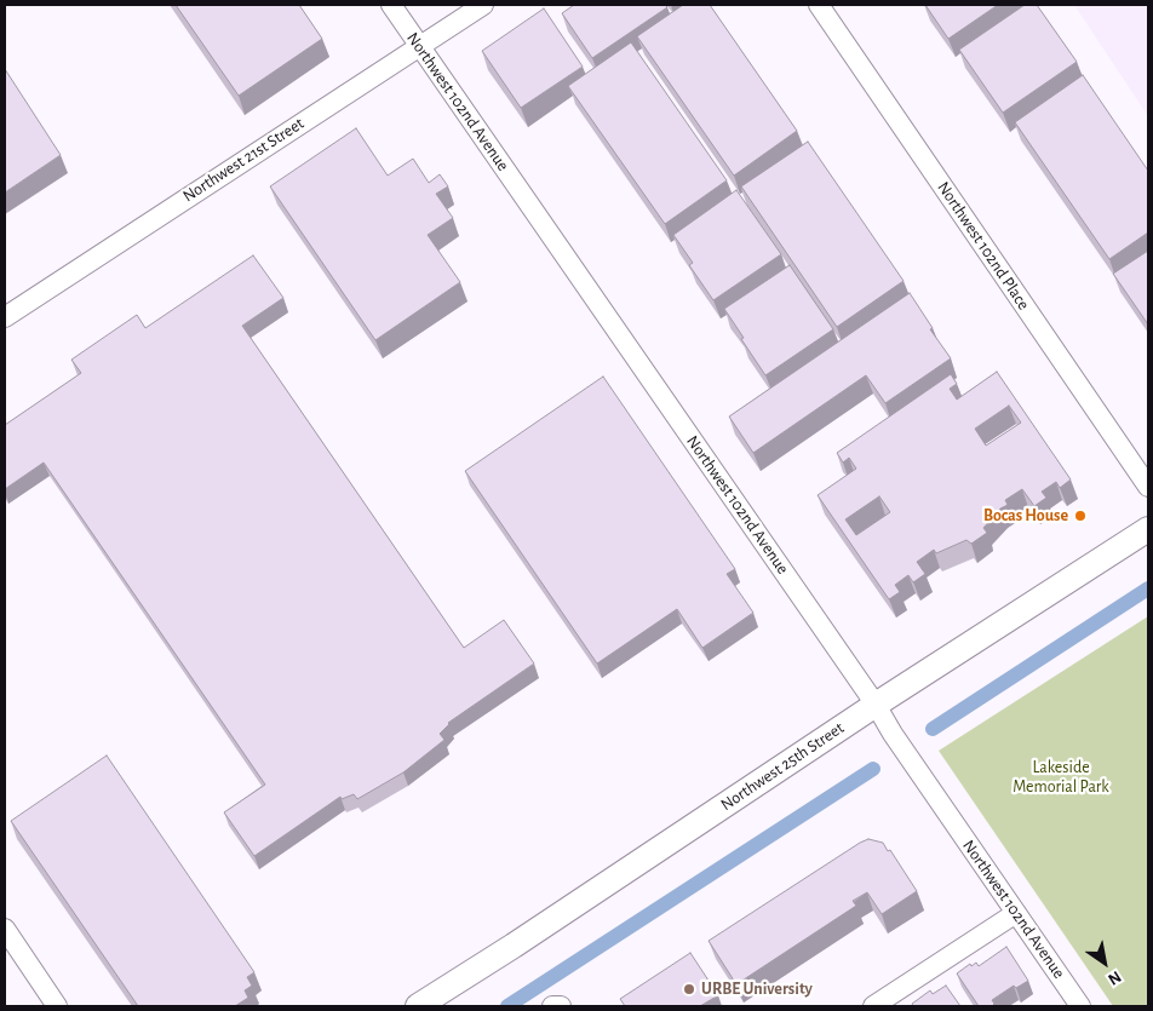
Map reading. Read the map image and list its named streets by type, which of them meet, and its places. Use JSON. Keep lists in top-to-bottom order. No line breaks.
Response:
{"streets":{"main road":["Northwest 25th Street"],"street":["Northwest 102nd Avenue","Northwest 21st Street","Northwest 102nd Place"]},"crossings":[["Northwest 102nd Avenue","Northwest 21st Street"],["Northwest 102nd Avenue","Northwest 25th Street"]],"parks":["Lakeside Memorial Park"],"places":["Bocas House","URBE University"],"north":"bottom right"}
